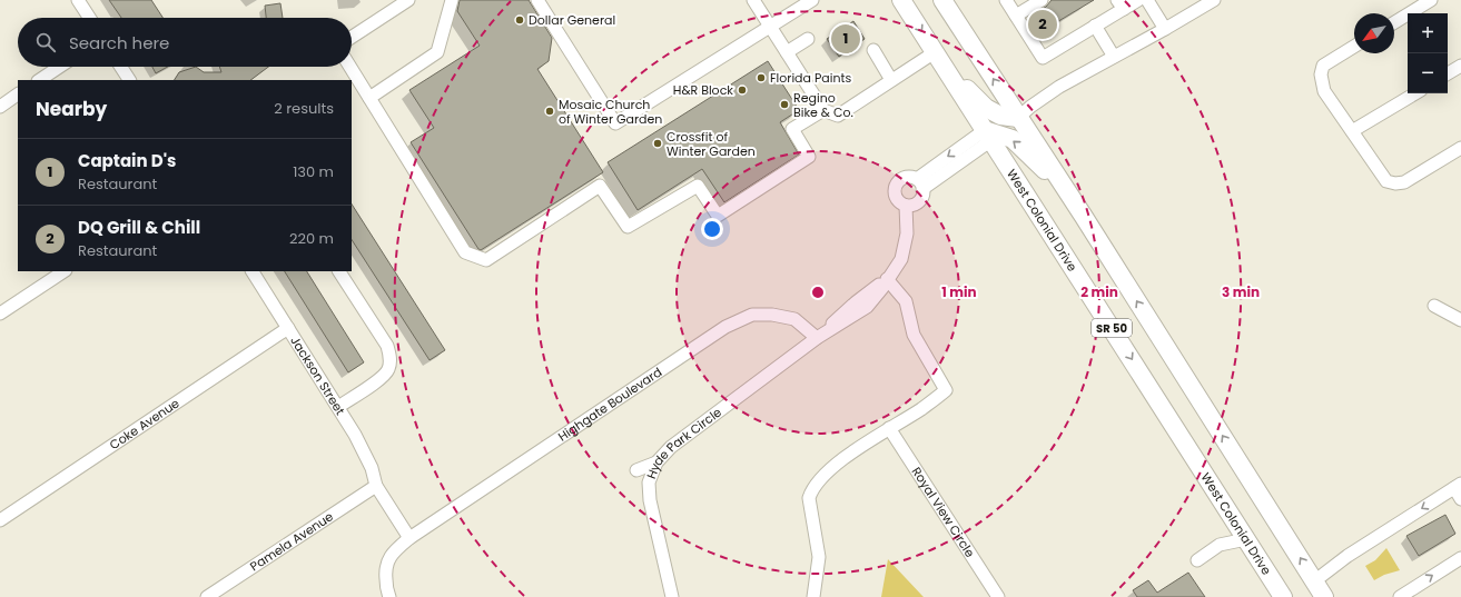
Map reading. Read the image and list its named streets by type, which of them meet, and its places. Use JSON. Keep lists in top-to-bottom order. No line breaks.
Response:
{"streets":{"highway":["West Colonial Drive","SR 50"],"street":["Jackson Street","Highgate Boulevard","Coke Avenue","Hyde Park Circle","Royal View Circle","Pamela Avenue"]},"crossings":[["Jackson Street","Coke Avenue"],["Jackson Street","Pamela Avenue"],["Highgate Boulevard","Hyde Park Circle"]],"places":["Dollar General","Florida Paints","H&R Block","Regino Bike & Co.","Mosaic Church of Winter Garden","Crossfit of Winter Garden"],"north":"bottom left","page":{"pins":["2","1"],"map_buttons":["+","−"],"search":"Search here","heading":["Nearby","2 results"],"list":[{"mark":"1","name":"Captain D's","note":"Restaurant","value":"130 m"},{"mark":"2","name":"DQ Grill & Chill","note":"Restaurant","value":"220 m"}]},"rings":["1 min","2 min","3 min"]}
